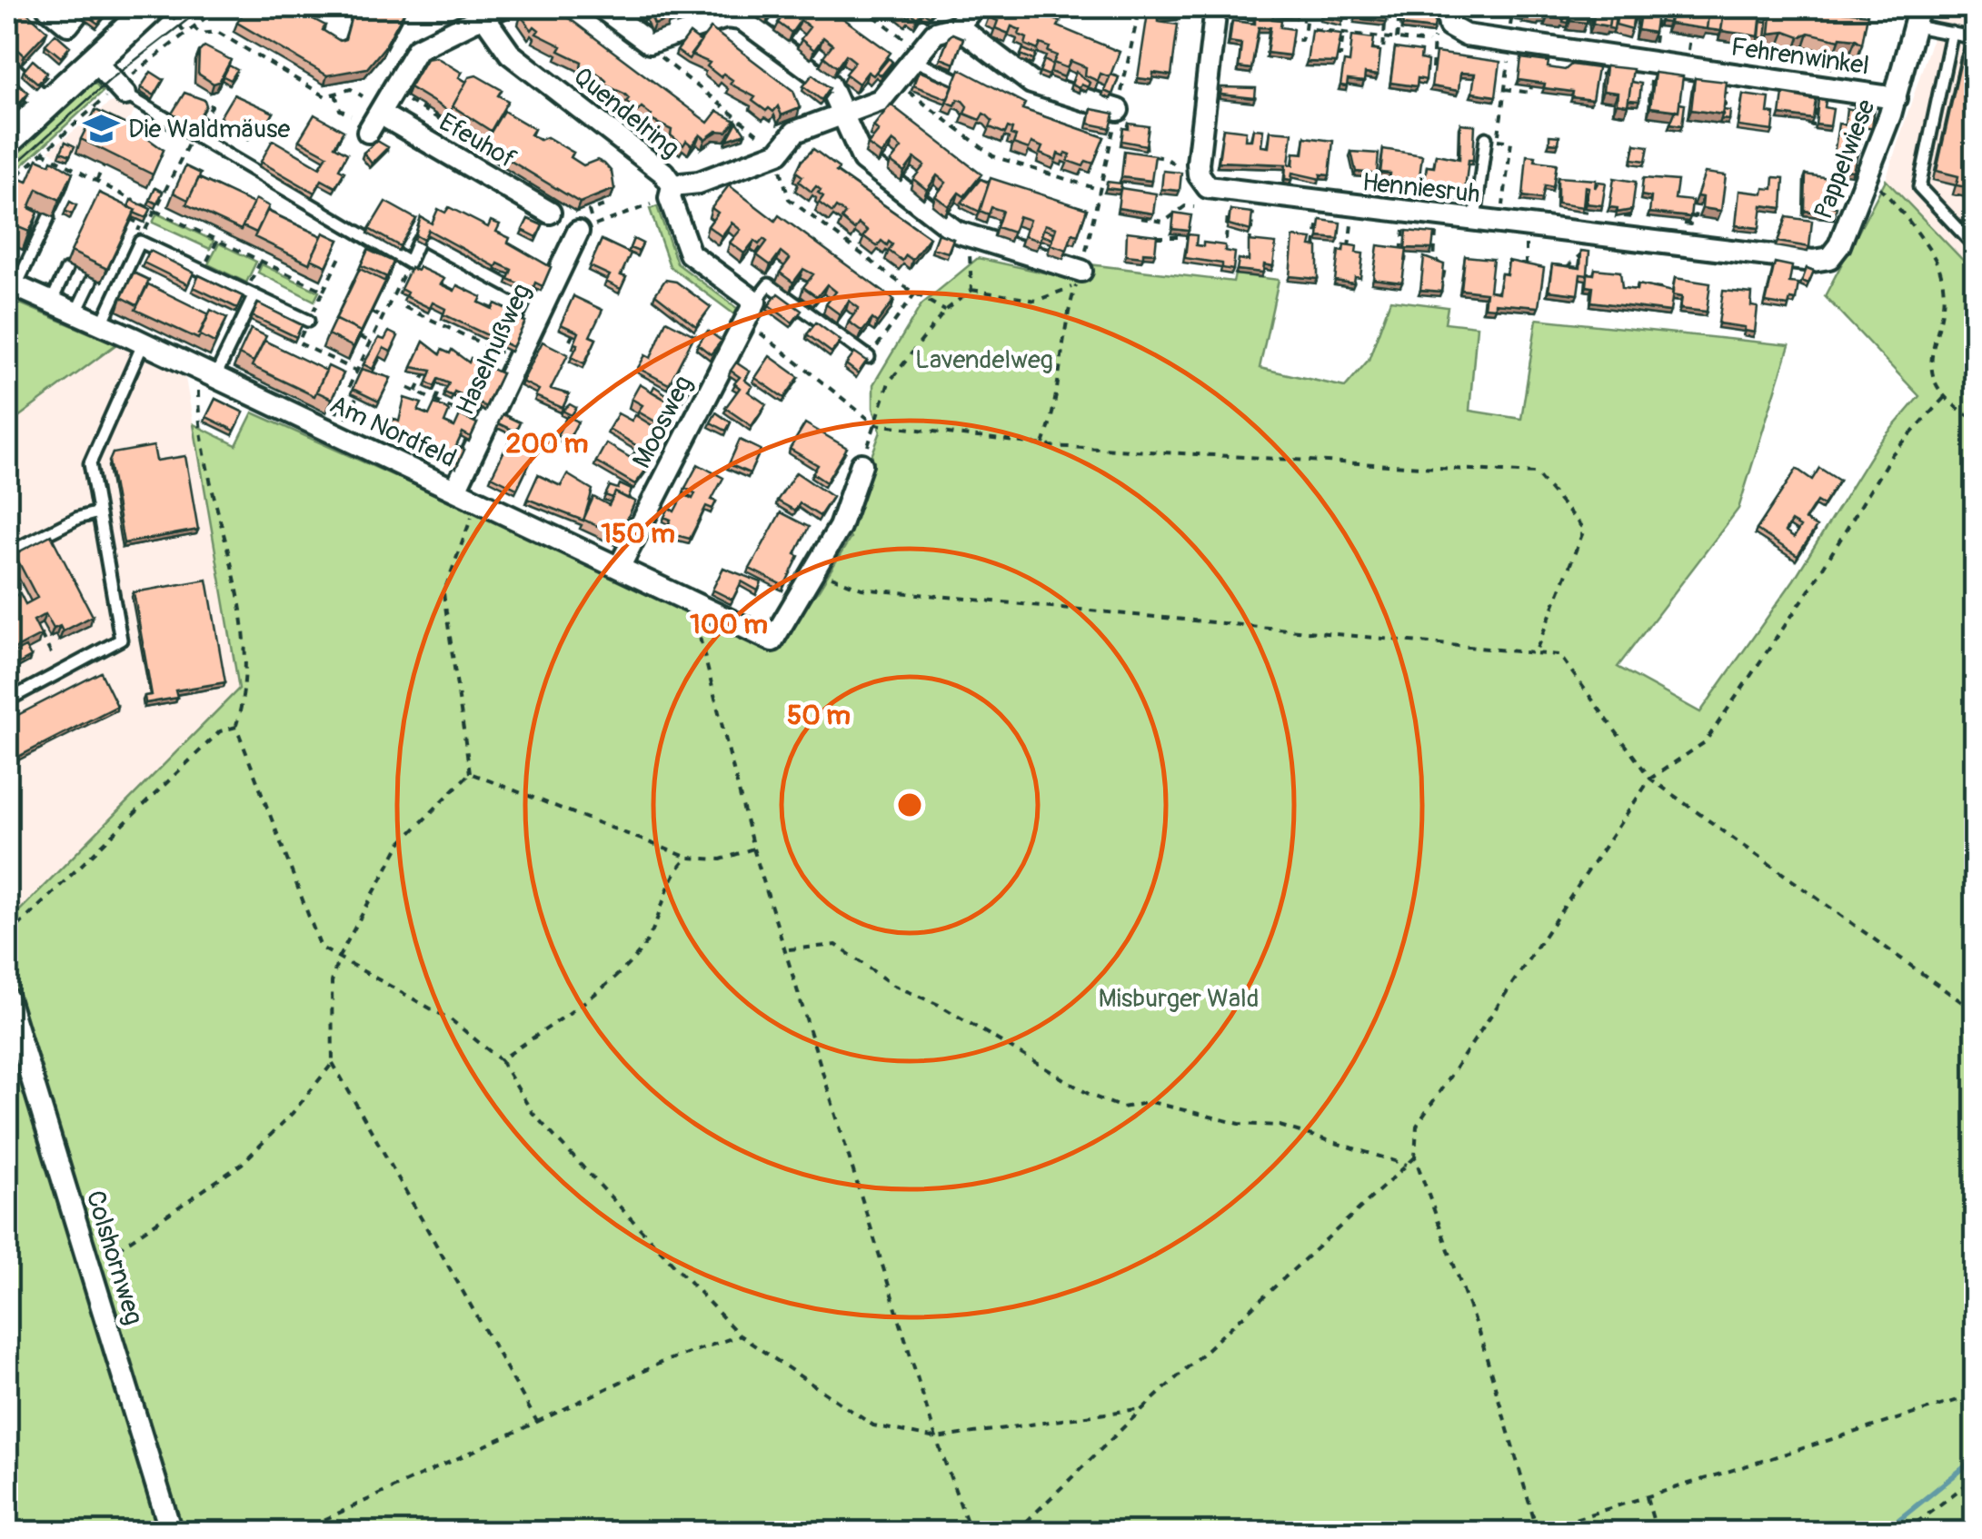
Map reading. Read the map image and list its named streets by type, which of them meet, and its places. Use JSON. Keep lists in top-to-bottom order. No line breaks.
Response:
{"streets":{"street":["Fehrenwinkel","Quendelring","Efeuhof","Pappelwiese","Henniesruh","Haselnußweg","Moosweg","Am Nordfeld","Colshornweg"]},"crossings":[["Fehrenwinkel","Pappelwiese"],["Quendelring","Efeuhof"],["Pappelwiese","Henniesruh"],["Haselnußweg","Am Nordfeld"],["Moosweg","Am Nordfeld"]],"parks":["Lavendelweg","Misburger Wald"],"places":{"school or university":["Die Waldmäuse"]},"rings":["200 m","150 m","100 m","50 m"]}
